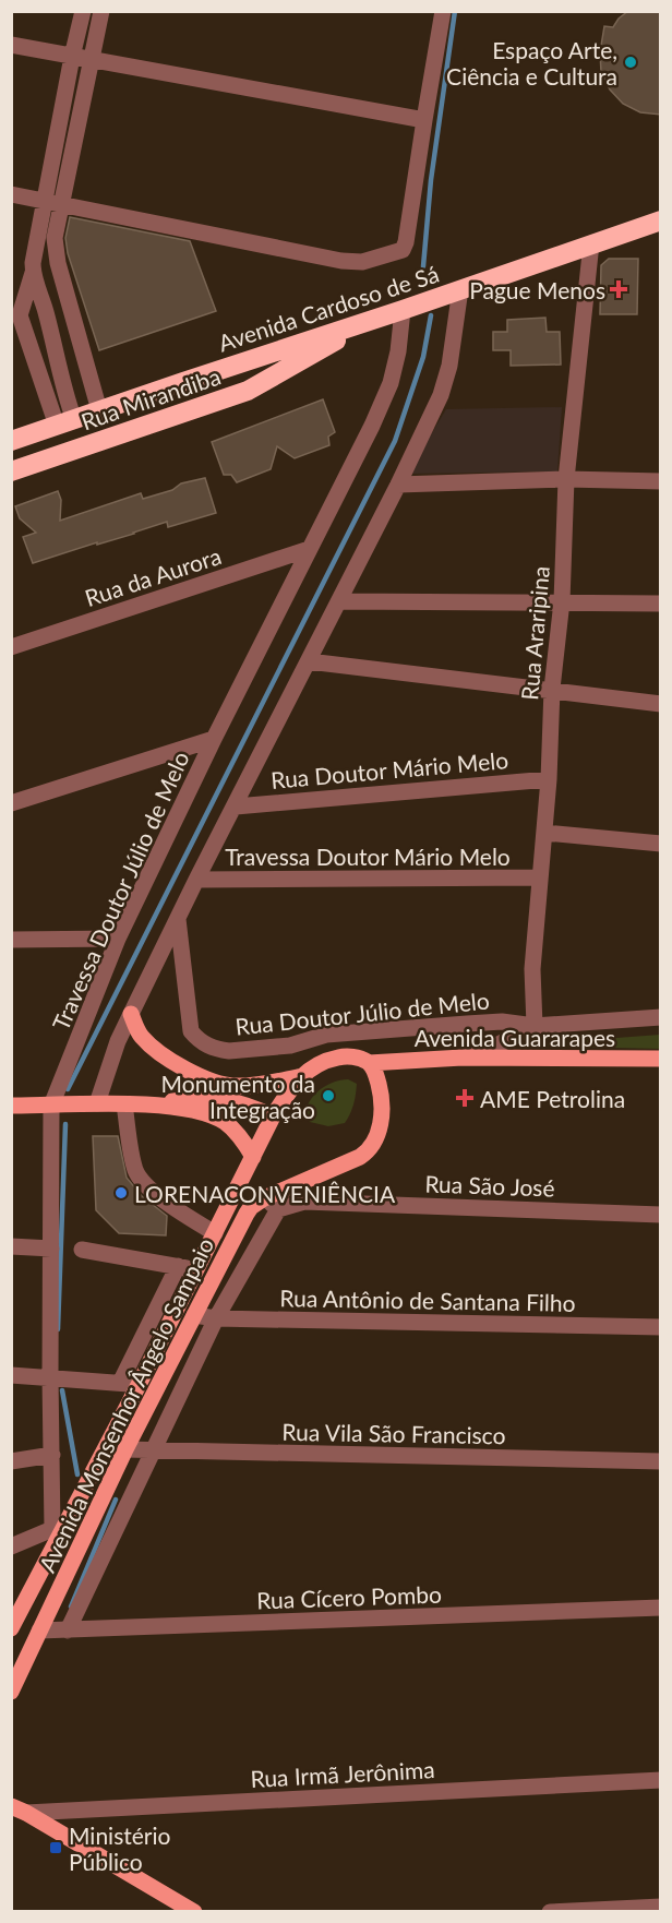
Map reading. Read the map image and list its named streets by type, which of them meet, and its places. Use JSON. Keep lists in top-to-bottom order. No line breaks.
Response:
{"streets":{"highway":["Avenida Cardoso de Sá","Rua Mirandiba"],"main road":["Avenida Guararapes","Avenida Monsenhor Ângelo Sampaio"],"street":["Rua da Aurora","Rua Araripina","Rua Doutor Mário Melo","Travessa Doutor Mário Melo","Travessa Doutor Júlio de Melo","Rua Doutor Júlio de Melo","Rua São José","Rua Antônio de Santana Filho","Rua Vila São Francisco","Rua Cícero Pombo","Rua Irmã Jerônima"]},"crossings":[["Avenida Cardoso de Sá","Rua Mirandiba"],["Avenida Cardoso de Sá","Rua Araripina"],["Avenida Cardoso de Sá","Travessa Doutor Júlio de Melo"],["Rua da Aurora","Travessa Doutor Júlio de Melo"],["Rua Araripina","Rua Doutor Mário Melo"],["Rua Araripina","Travessa Doutor Mário Melo"],["Rua Araripina","Rua Doutor Júlio de Melo"],["Travessa Doutor Júlio de Melo","Avenida Monsenhor Ângelo Sampaio"],["Avenida Guararapes","Avenida Monsenhor Ângelo Sampaio"],["Rua Antônio de Santana Filho","Avenida Monsenhor Ângelo Sampaio"],["Avenida Monsenhor Ângelo Sampaio","Rua Vila São Francisco"],["Avenida Monsenhor Ângelo Sampaio","Rua Cícero Pombo"]],"places":{"other":["Espaço Arte, Ciência e Cultura","Monumento da Integração","LORENACONVENIÊNCIA"],"health":["Pague Menos","AME Petrolina"],"transit":["Ministério Público"]}}
